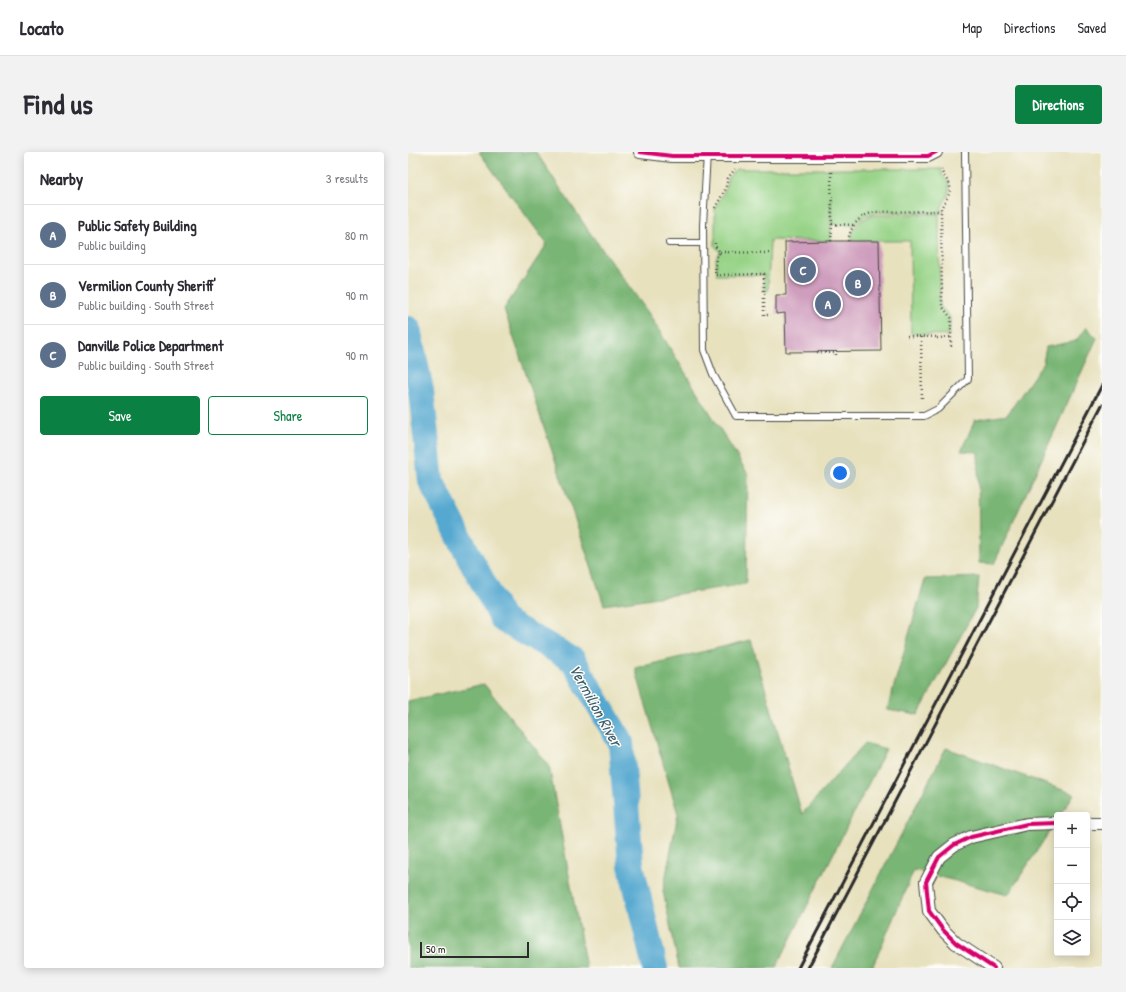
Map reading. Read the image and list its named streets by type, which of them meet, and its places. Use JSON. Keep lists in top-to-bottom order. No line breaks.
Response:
{"water":["Vermilion River"],"scale_bar":"50 m","page":{"header":"Locato","nav":["Map","Directions","Saved"],"title":"Find us","buttons":["Directions",["Save","Share"]],"heading":["Nearby","3 results"],"list":[{"mark":"A","name":"Public Safety Building","note":"Public building","value":"80 m"},{"mark":"B","name":"Vermilion County Sheriff'","note":"Public building · South Street","value":"90 m"},{"mark":"C","name":"Danville Police Department","note":"Public building · South Street","value":"90 m"}],"pins":["C","B","A"],"map_buttons":["+","−"],"scale":"50 m"}}
